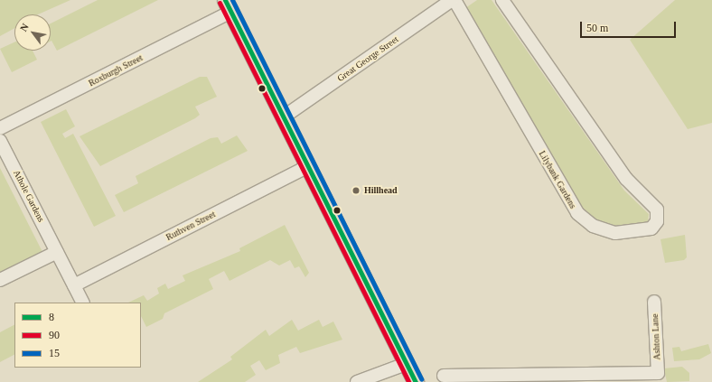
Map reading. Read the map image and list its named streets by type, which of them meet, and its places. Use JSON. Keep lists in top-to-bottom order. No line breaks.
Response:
{"streets":{"street":["Great George Street","Roxburgh Street","Lilybank Gardens","Athole Gardens","Ruthven Street","Ashton Lane"]},"crossings":[["Great George Street","Lilybank Gardens"],["Athole Gardens","Ruthven Street"]],"places":["Hillhead"],"lines":["transit line 8","transit line 15","transit line 90"],"legend":["8","90","15"],"scale_bar":"50 m","north":"top left"}
